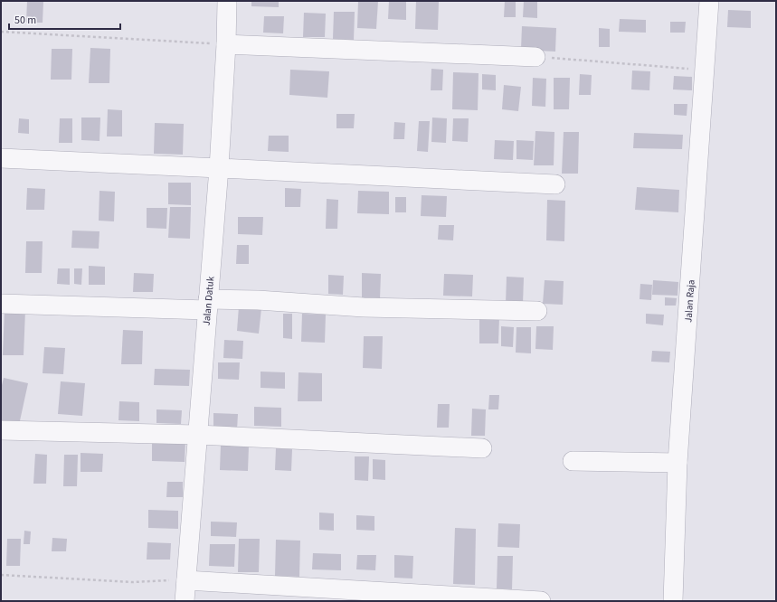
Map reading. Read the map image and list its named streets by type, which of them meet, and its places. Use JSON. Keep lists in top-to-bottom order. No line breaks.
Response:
{"streets":{"street":["Jalan Datuk","Jalan Raja"]},"scale_bar":"50 m"}
